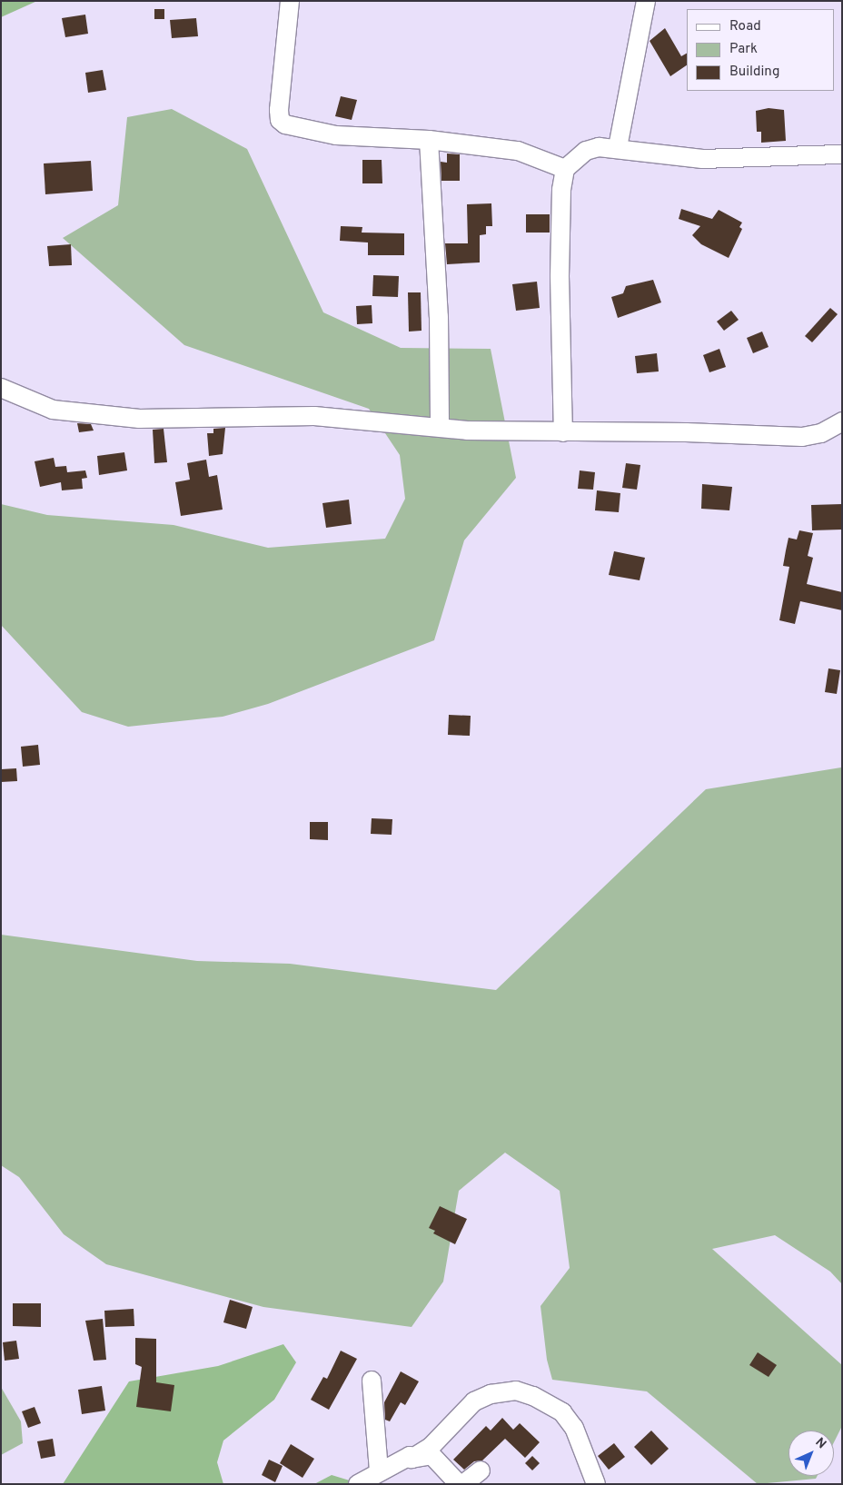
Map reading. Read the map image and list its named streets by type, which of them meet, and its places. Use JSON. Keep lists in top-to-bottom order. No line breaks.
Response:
{"legend":["Road","Park","Building"],"north":"top right"}
